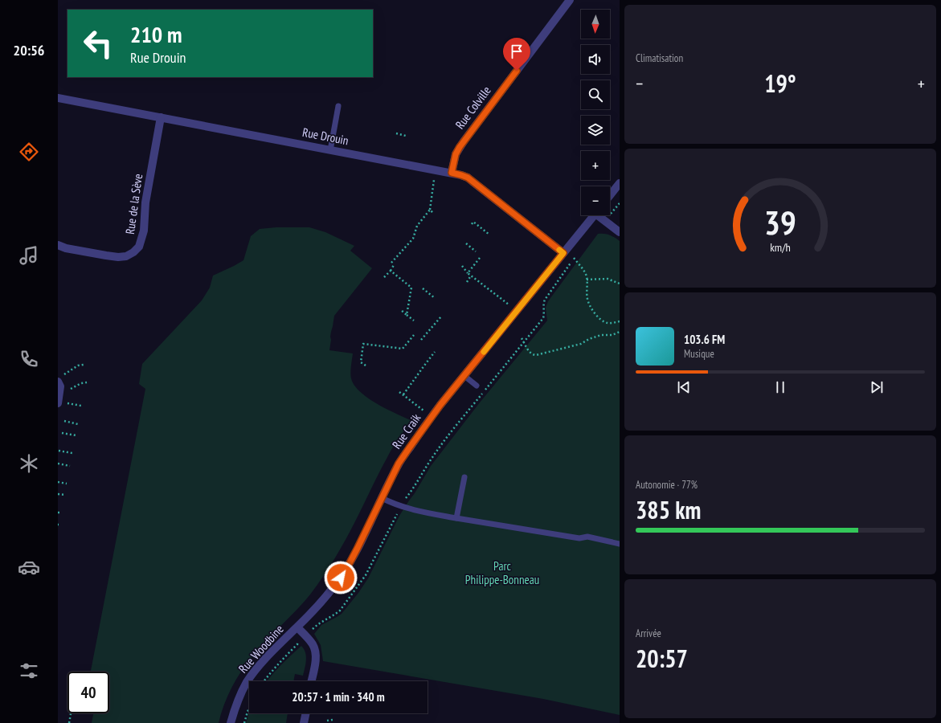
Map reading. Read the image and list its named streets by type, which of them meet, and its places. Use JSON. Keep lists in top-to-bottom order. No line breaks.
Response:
{"streets":{"street":["Rue Colville","Rue Drouin","Rue de la Sève","Rue Craik","Rue Woodbine"]},"crossings":[["Rue Colville","Rue Drouin"],["Rue Drouin","Rue de la Sève"],["Rue Drouin","Rue Craik"],["Rue Craik","Rue Woodbine"]],"parks":["Parc Philippe-Bonneau"],"north":"bottom","page":{"tabs":"20:56","tile":["Climatisation",["Autonomie · 77%","385 km"],["Arrivée","20:57"]],"map_buttons":["+","−"],"turn":["210 m","Rue Drouin"],"heat":["−","19°","+"],"song":["103.6 FM","Musique"],"limit":"40","trip":"20:57 · 1 min · 340 m","gauge":["39","km/h"]}}
